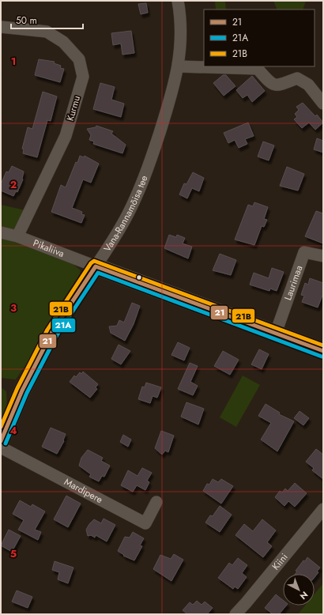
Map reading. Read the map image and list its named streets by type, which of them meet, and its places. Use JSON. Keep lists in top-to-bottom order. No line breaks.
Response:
{"streets":{"street":["Kurmu","Vana-Rannamõisa tee","Pikaliiva","Laurimaa","Mardipere","Kiini"]},"crossings":[["Kurmu","Pikaliiva"],["Vana-Rannamõisa tee","Pikaliiva"]],"lines":["transit line 21B","transit line 21","transit line 21A"],"legend":["21","21A","21B"],"scale_bar":"50 m","north":"bottom right","grid":{"rows":["1","2","3","4","5"]}}
